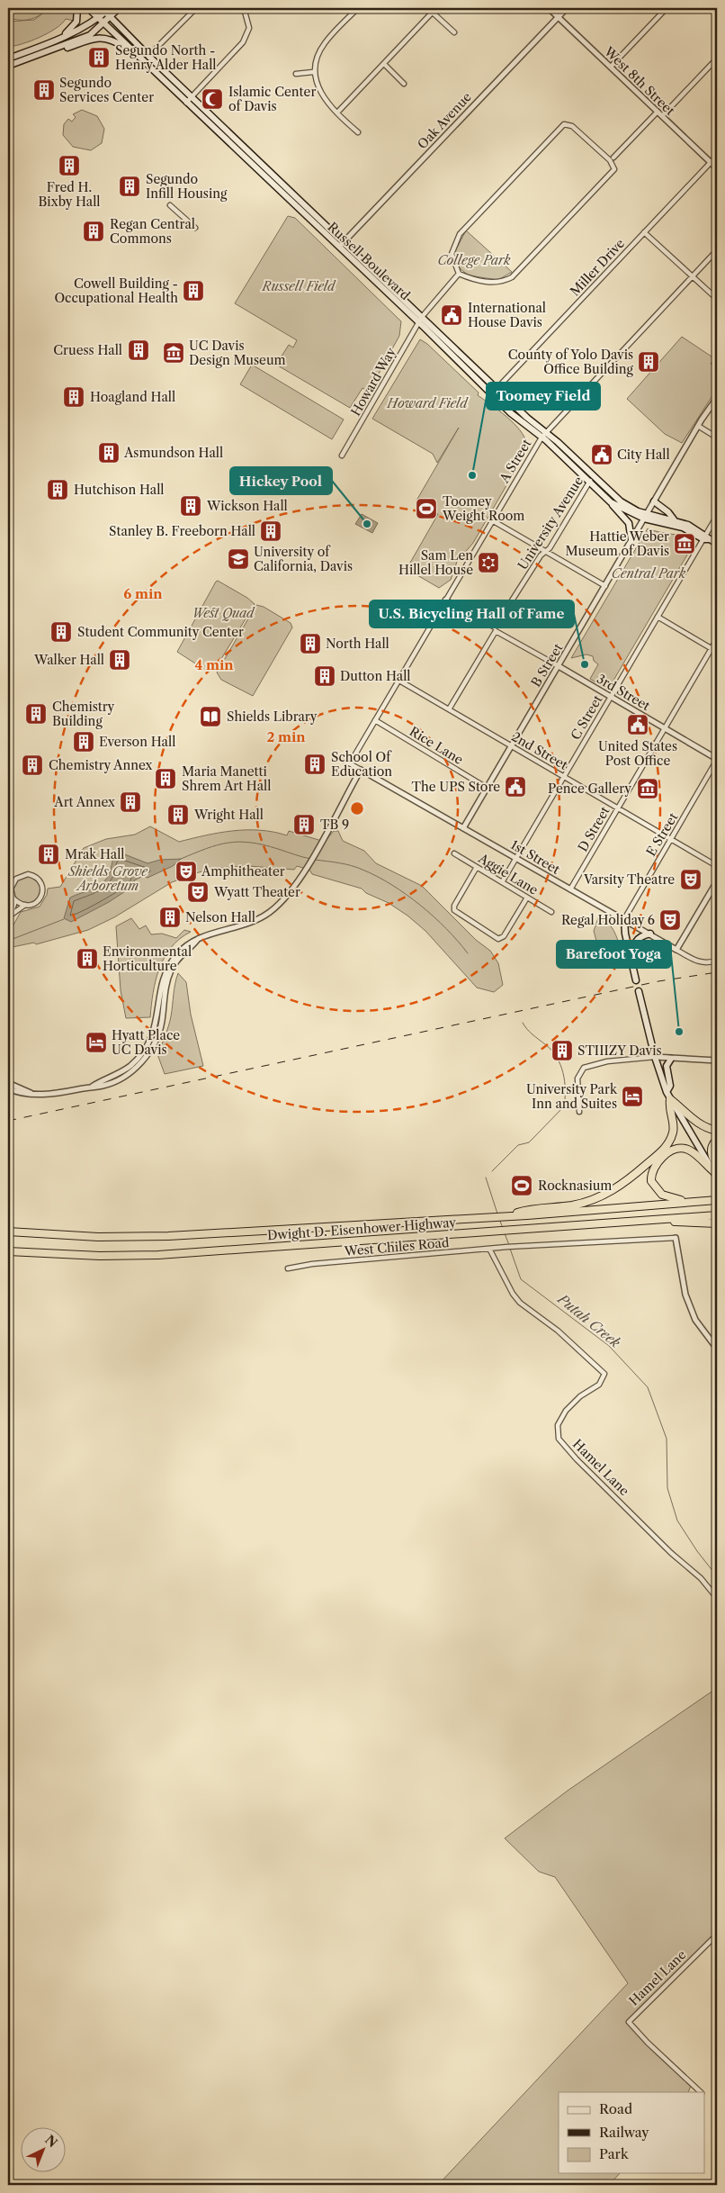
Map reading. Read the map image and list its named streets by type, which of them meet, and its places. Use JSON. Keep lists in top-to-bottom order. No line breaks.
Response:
{"streets":{"highway":["Dwight D. Eisenhower Highway"],"main road":["Russell Boulevard"],"street":["West 8th Street","Oak Avenue","Miller Drive","Howard Way","A Street","University Avenue","B Street","3rd Street","C Street","Rice Lane","2nd Street","D Street","E Street","1st Street","Aggie Lane","West Chiles Road","Hamel Lane"]},"crossings":[["West 8th Street","Oak Avenue"],["West 8th Street","Miller Drive"],["Oak Avenue","Russell Boulevard"],["Russell Boulevard","Miller Drive"],["Russell Boulevard","Howard Way"],["Russell Boulevard","A Street"],["Russell Boulevard","University Avenue"],["Russell Boulevard","B Street"],["A Street","3rd Street"],["A Street","Rice Lane"],["A Street","2nd Street"],["A Street","1st Street"],["University Avenue","3rd Street"],["University Avenue","2nd Street"],["B Street","3rd Street"],["B Street","Rice Lane"],["B Street","2nd Street"],["B Street","1st Street"],["3rd Street","C Street"],["3rd Street","D Street"],["3rd Street","E Street"],["C Street","2nd Street"],["C Street","1st Street"],["C Street","Aggie Lane"],["2nd Street","D Street"],["2nd Street","E Street"],["D Street","1st Street"],["E Street","1st Street"],["West Chiles Road","Hamel Lane"]],"water":["Putah Creek"],"parks":["College Park","Russell Field","Howard Field","Central Park","West Quad","Shields Grove Arboretum"],"places":{"building":["Segundo North - Henry Alder Hall","Segundo Services Center","Fred H. Bixby Hall","Segundo Infill Housing","Regan Central Commons","Cowell Building - Occupational Health","Cruess Hall","County of Yolo Davis Office Building","Hoagland Hall","Asmundson Hall","Hutchison Hall","Wickson Hall","Stanley B. Freeborn Hall","Student Community Center","North Hall","Walker Hall","Dutton Hall","Chemistry Building","Everson Hall","School Of Education","Chemistry Annex","Maria Manetti Shrem Art Hall","Art Annex","Wright Hall","TB 9","Mrak Hall","Nelson Hall","Environmental Horticulture","STIIIZY Davis"],"mosque":["Islamic Center of Davis"],"public building":["International House Davis","City Hall","United States Post Office","The UPS Store"],"museum":["UC Davis Design Museum","Hattie Weber Museum of Davis","Pence Gallery"],"other":["Toomey Field","Hickey Pool","U.S. Bicycling Hall of Fame","Barefoot Yoga"],"sports":["Toomey Weight Room","Rocknasium"],"school or university":["University of California, Davis"],"synagogue":["Sam Len Hillel House"],"library":["Shields Library"],"theatre":["Amphitheater","Varsity Theatre","Wyatt Theater","Regal Holiday 6"],"hotel":["Hyatt Place UC Davis","University Park Inn and Suites"]},"legend":["Road","Railway","Park"],"north":"top right","rings":["6 min","4 min","2 min"]}
